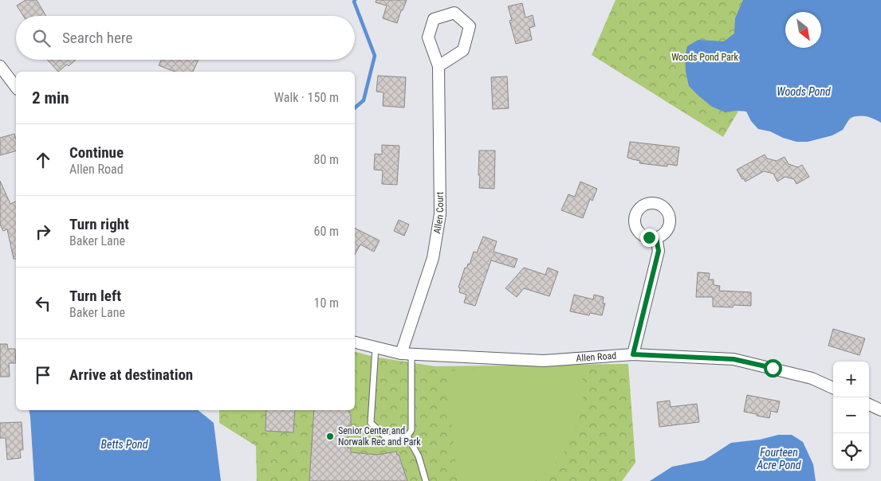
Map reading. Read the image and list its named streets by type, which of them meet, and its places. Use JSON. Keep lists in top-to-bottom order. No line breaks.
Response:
{"streets":{"street":["Allen Court","Allen Road"]},"crossings":[["Allen Court","Allen Road"]],"water":["Woods Pond","Betts Pond","Fourteen Acre Pond"],"parks":["Woods Pond Park"],"places":["Senior Center and Norwalk Rec and Park"],"north":"bottom right","page":{"search":"Search here","heading":["2 min","Walk · 150 m"],"list":[["Continue","Allen Road","80 m"],["Turn right","Baker Lane","60 m"],["Turn left","Baker Lane","10 m"],"Arrive at destination"],"map_buttons":["+","−"]}}
